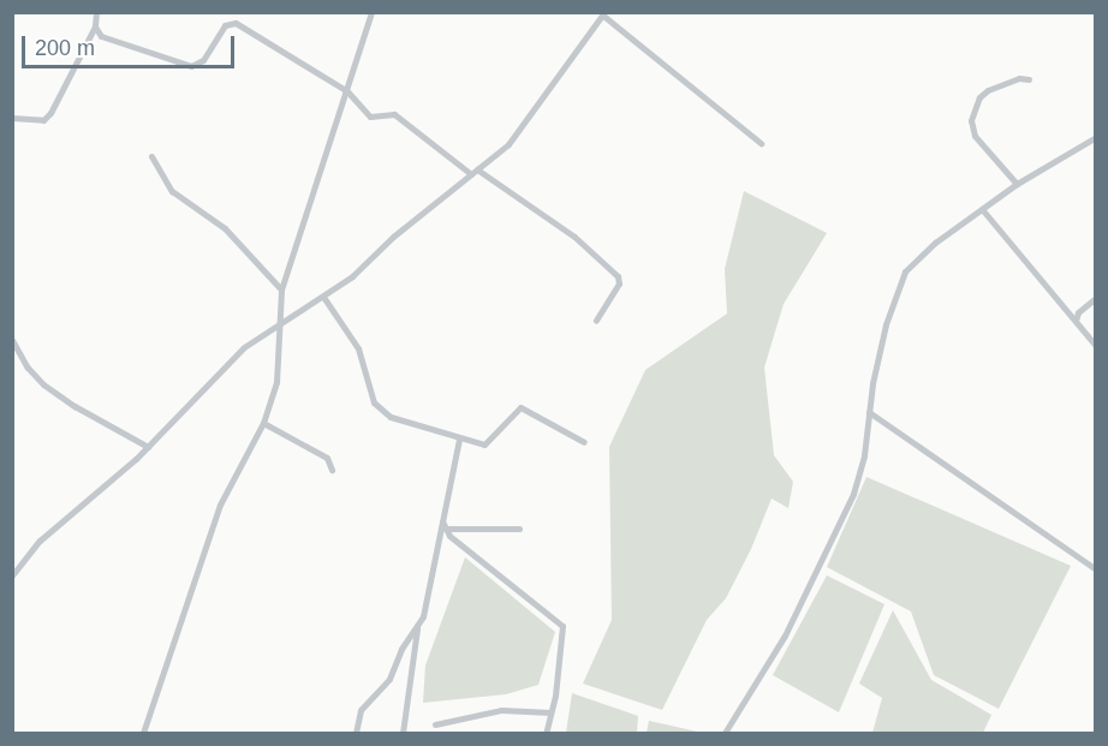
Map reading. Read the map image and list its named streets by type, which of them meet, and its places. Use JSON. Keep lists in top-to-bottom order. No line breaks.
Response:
{"scale_bar":"200 m"}
